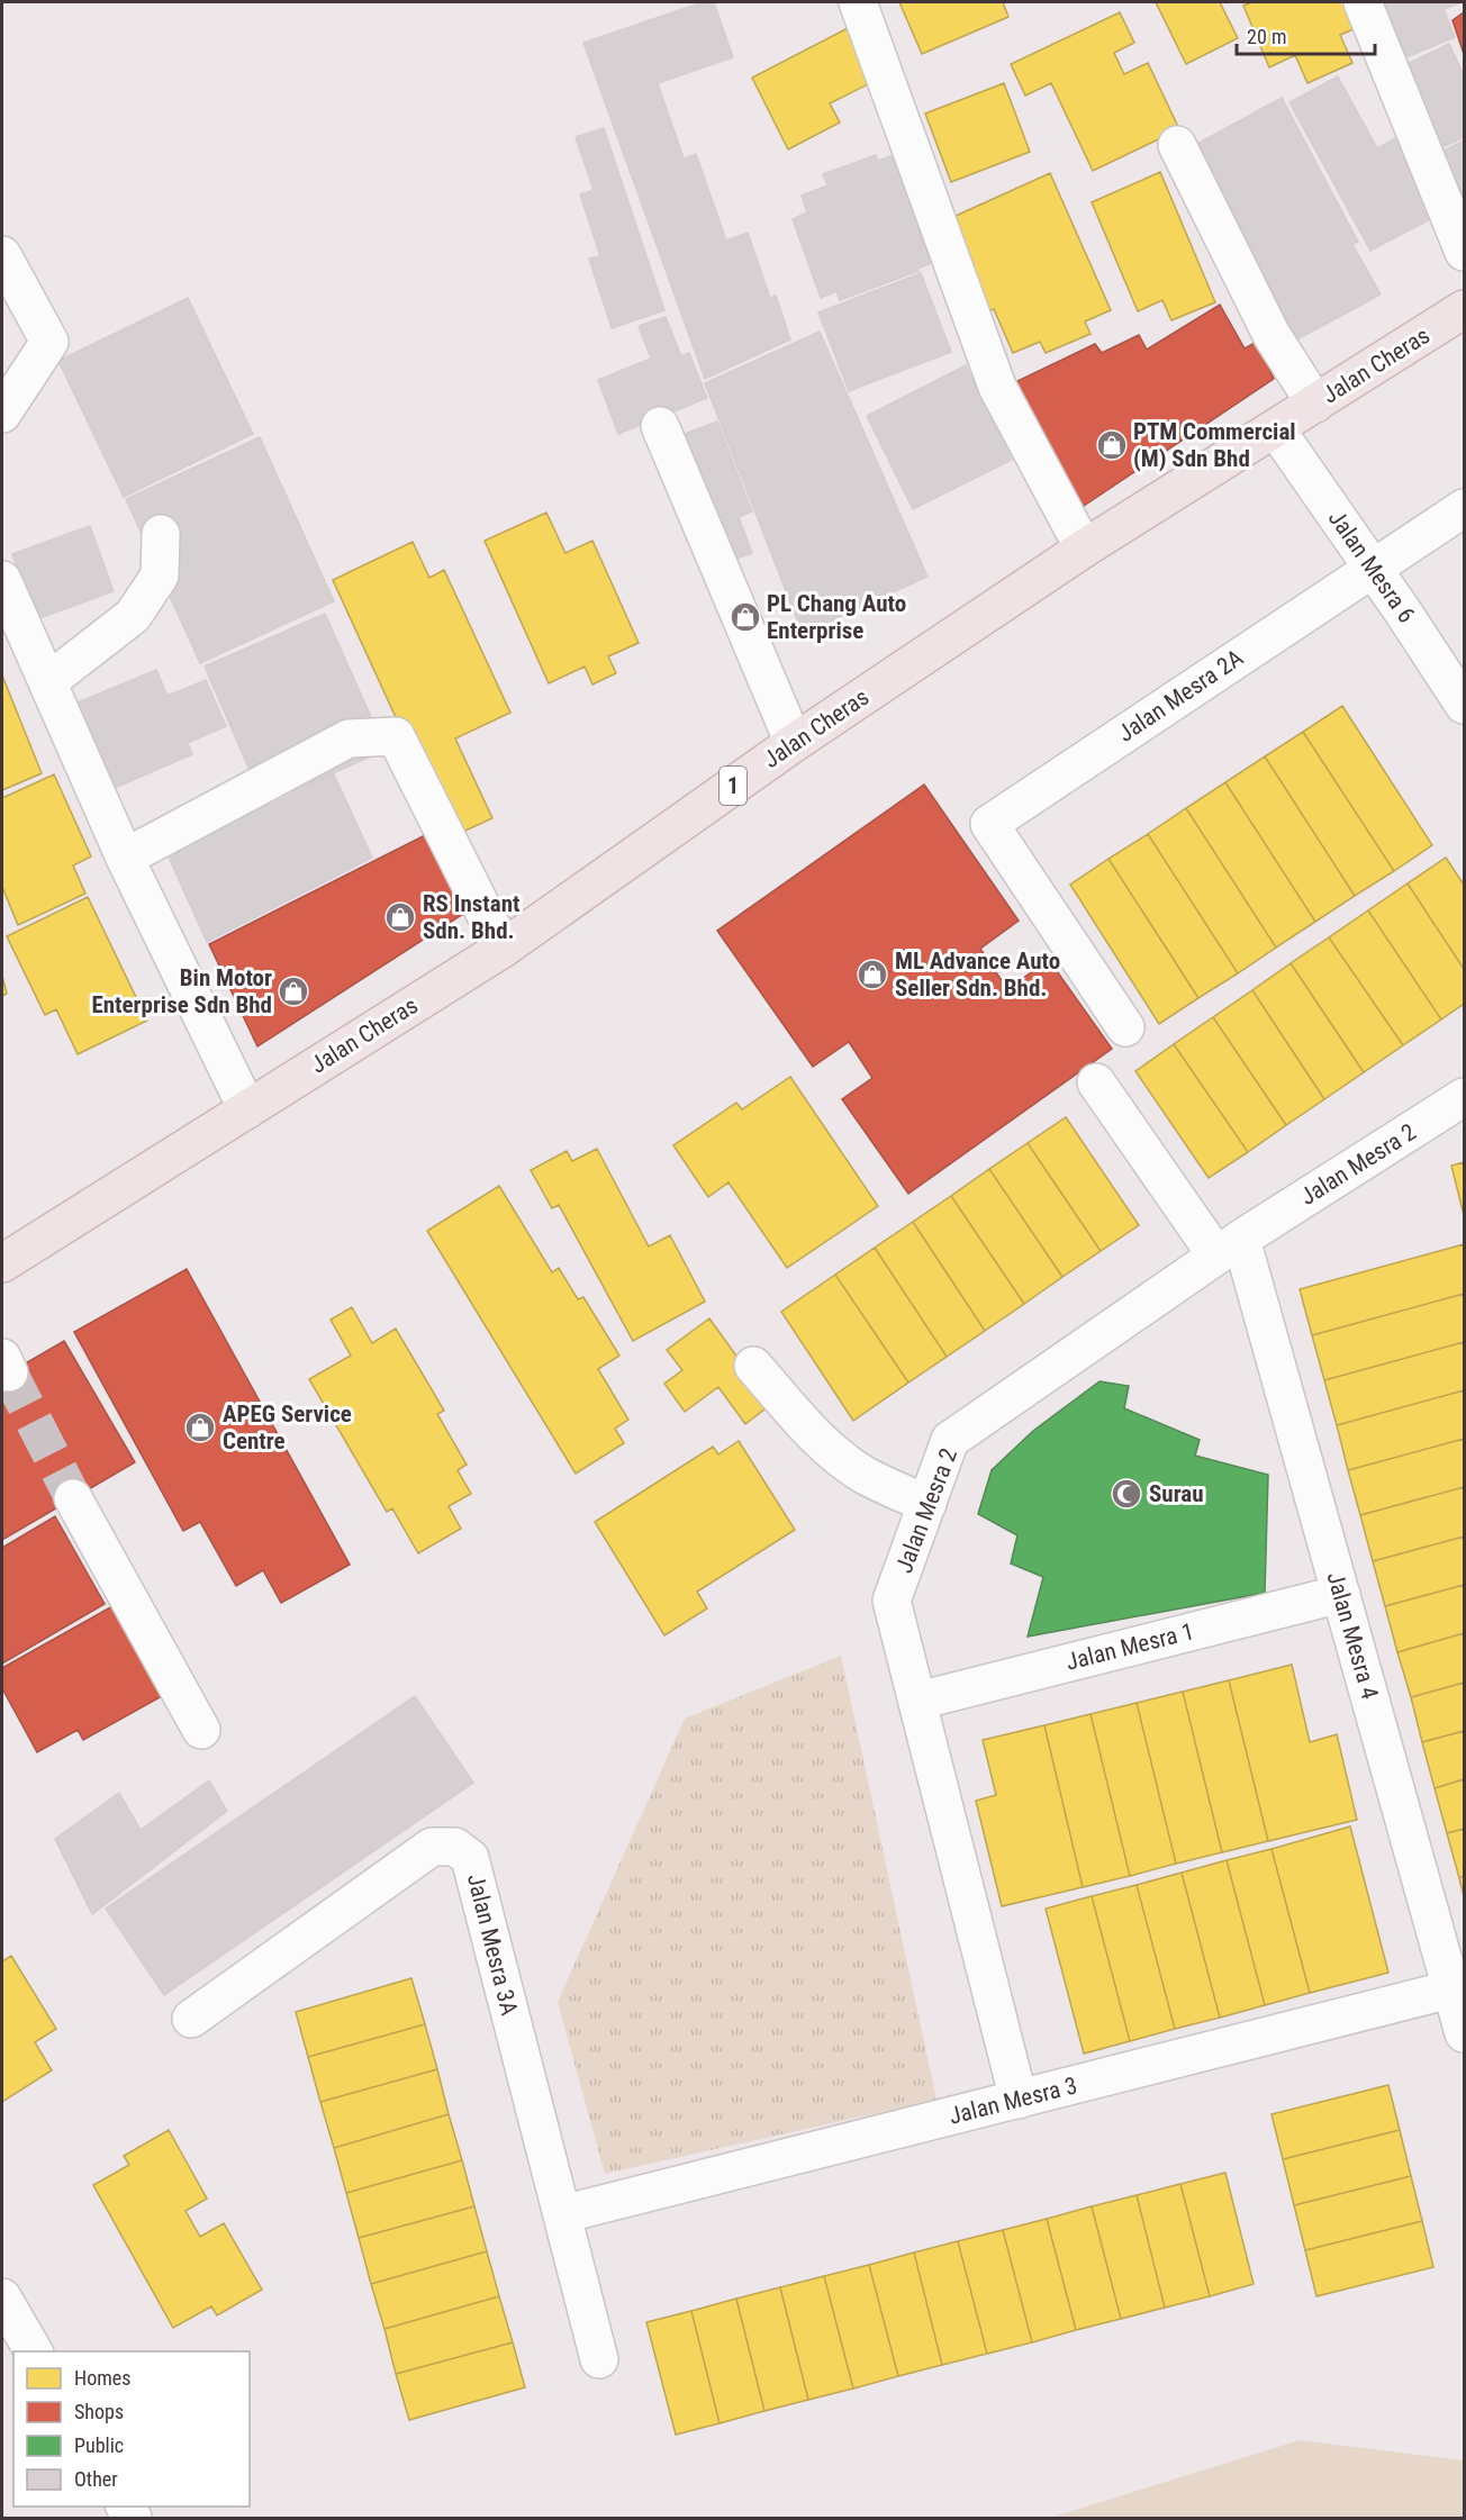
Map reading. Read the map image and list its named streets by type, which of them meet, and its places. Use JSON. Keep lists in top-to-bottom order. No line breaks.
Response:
{"streets":{"main road":["Jalan Cheras","1"],"street":["Jalan Mesra 6","Jalan Mesra 2A","Jalan Mesra 2","Jalan Mesra 4","Jalan Mesra 1","Jalan Mesra 3A","Jalan Mesra 3"]},"crossings":[["Jalan Cheras","Jalan Mesra 6"],["Jalan Mesra 6","Jalan Mesra 2A"],["Jalan Mesra 2","Jalan Mesra 4"],["Jalan Mesra 2","Jalan Mesra 1"],["Jalan Mesra 2","Jalan Mesra 3"],["Jalan Mesra 4","Jalan Mesra 1"],["Jalan Mesra 4","Jalan Mesra 3"],["Jalan Mesra 3A","Jalan Mesra 3"]],"places":{"shop":["PTM Commercial (M) Sdn Bhd","PL Chang Auto Enterprise","RS Instant Sdn. Bhd.","ML Advance Auto Seller Sdn. Bhd.","Bin Motor Enterprise Sdn Bhd","APEG Service Centre"],"mosque":["Surau"]},"legend":["Homes","Shops","Public","Other"],"scale_bar":"20 m"}
